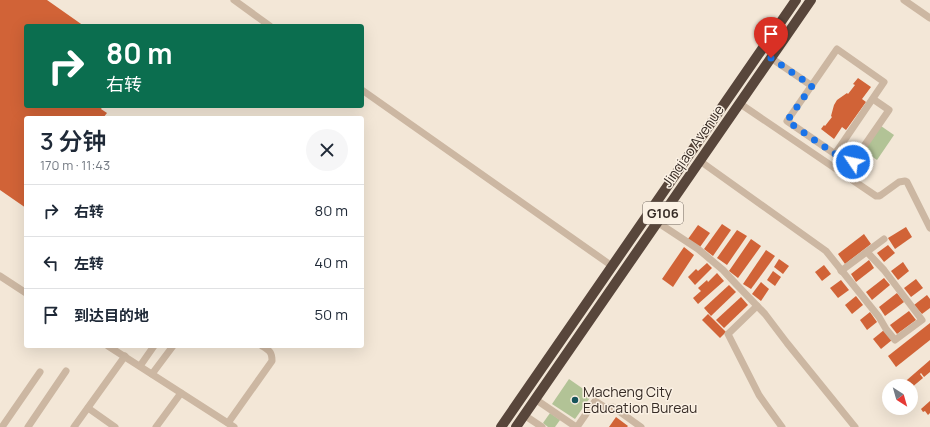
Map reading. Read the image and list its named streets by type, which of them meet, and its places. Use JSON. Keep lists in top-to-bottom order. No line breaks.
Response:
{"streets":{"highway":["Jinqiao Avenue","G106"]},"places":["Macheng City Education Bureau"],"north":"bottom right","page":{"turn":["80 m","右转"],"heading":["3 分钟","170 m · 11:43"],"list":[{"name":"右转","value":"80 m"},{"name":"左转","value":"40 m"},{"name":"到达目的地","value":"50 m"}]}}
